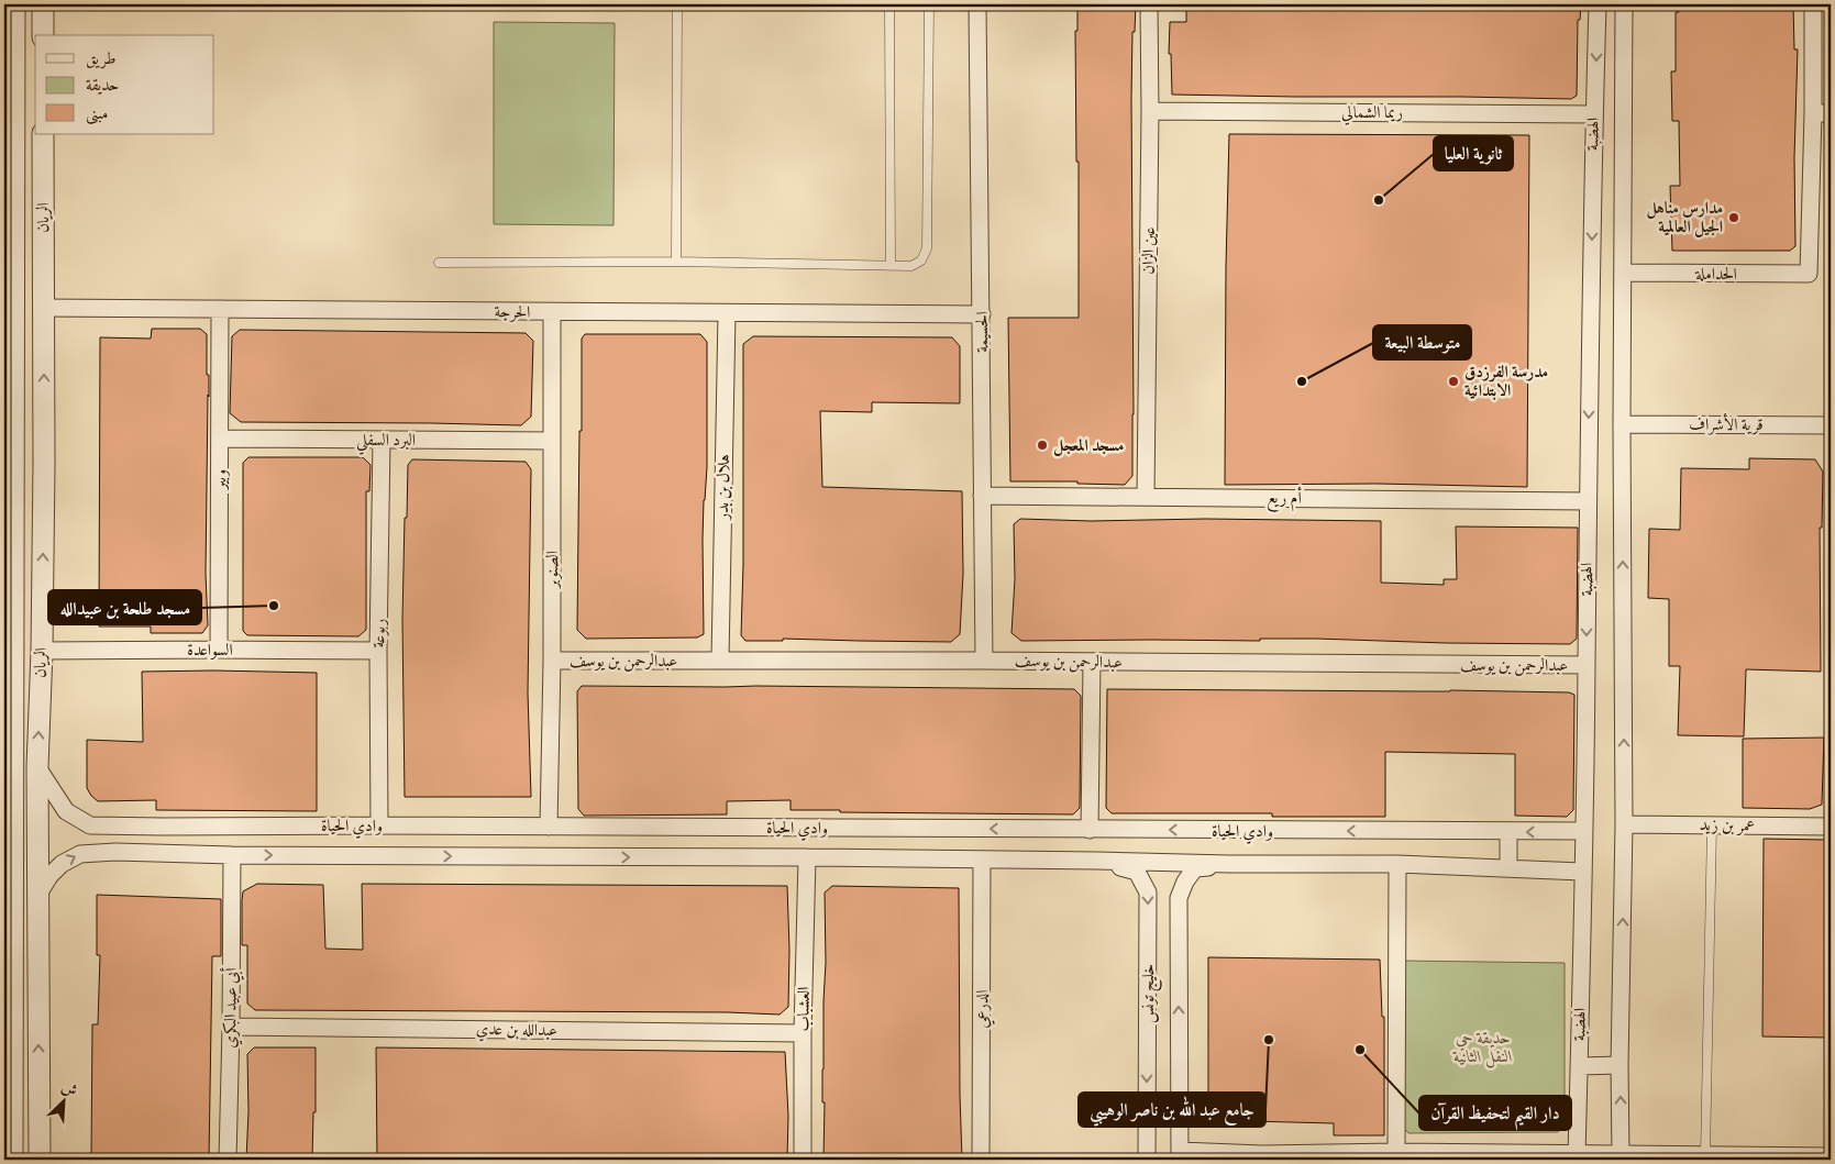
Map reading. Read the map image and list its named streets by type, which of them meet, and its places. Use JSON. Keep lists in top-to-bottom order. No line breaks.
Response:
{"streets":{"street":["ريما الشمالي","الهضبة","الريان","عين الزان","الحداملة","الحرجة","الحسيمة","قرية الأشراف","البرد السفلي","وبير","هلال بن بدر","أم ريع","الصنوبر","ربوعة","السواعدة","عبدالرحمن بن يوسف","وادي الحياة","عمر بن زيد","خليج تونس","أبي عبيد البكري","العشباب","الدرعي","عبدالله بن عدي"]},"crossings":[["ريما الشمالي","الهضبة"],["ريما الشمالي","عين الزان"],["الهضبة","الحداملة"],["الهضبة","قرية الأشراف"],["الهضبة","أم ريع"],["الهضبة","عبدالرحمن بن يوسف"],["الهضبة","وادي الحياة"],["الهضبة","عمر بن زيد"],["الريان","الحرجة"],["الريان","السواعدة"],["الريان","وادي الحياة"],["عين الزان","أم ريع"],["الحرجة","الحسيمة"],["الحرجة","وبير"],["الحرجة","هلال بن بدر"],["الحرجة","الصنوبر"],["الحسيمة","أم ريع"],["الحسيمة","عبدالرحمن بن يوسف"],["البرد السفلي","وبير"],["البرد السفلي","الصنوبر"],["البرد السفلي","ربوعة"],["وبير","السواعدة"],["هلال بن بدر","عبدالرحمن بن يوسف"],["الصنوبر","عبدالرحمن بن يوسف"],["الصنوبر","وادي الحياة"],["ربوعة","السواعدة"],["ربوعة","وادي الحياة"],["وادي الحياة","خليج تونس"],["وادي الحياة","أبي عبيد البكري"],["وادي الحياة","العشباب"],["وادي الحياة","الدرعي"],["أبي عبيد البكري","عبدالله بن عدي"],["العشباب","عبدالله بن عدي"]],"parks":["حديقة حي النفل الثانية"],"places":["ثانوية العليا","مدارس مناهل الجيل العالمية","متوسطة البيعة","مدرسة الفرزدق الابتدائية","مسجد المعجل","مسجد طلحة بن عبيدالله","جامع عبد الله بن ناصر الوهيبي","دار القيم لتحفيظ القرآن"],"legend":["طريق","حديقة","مبنى"],"north":"top right"}
